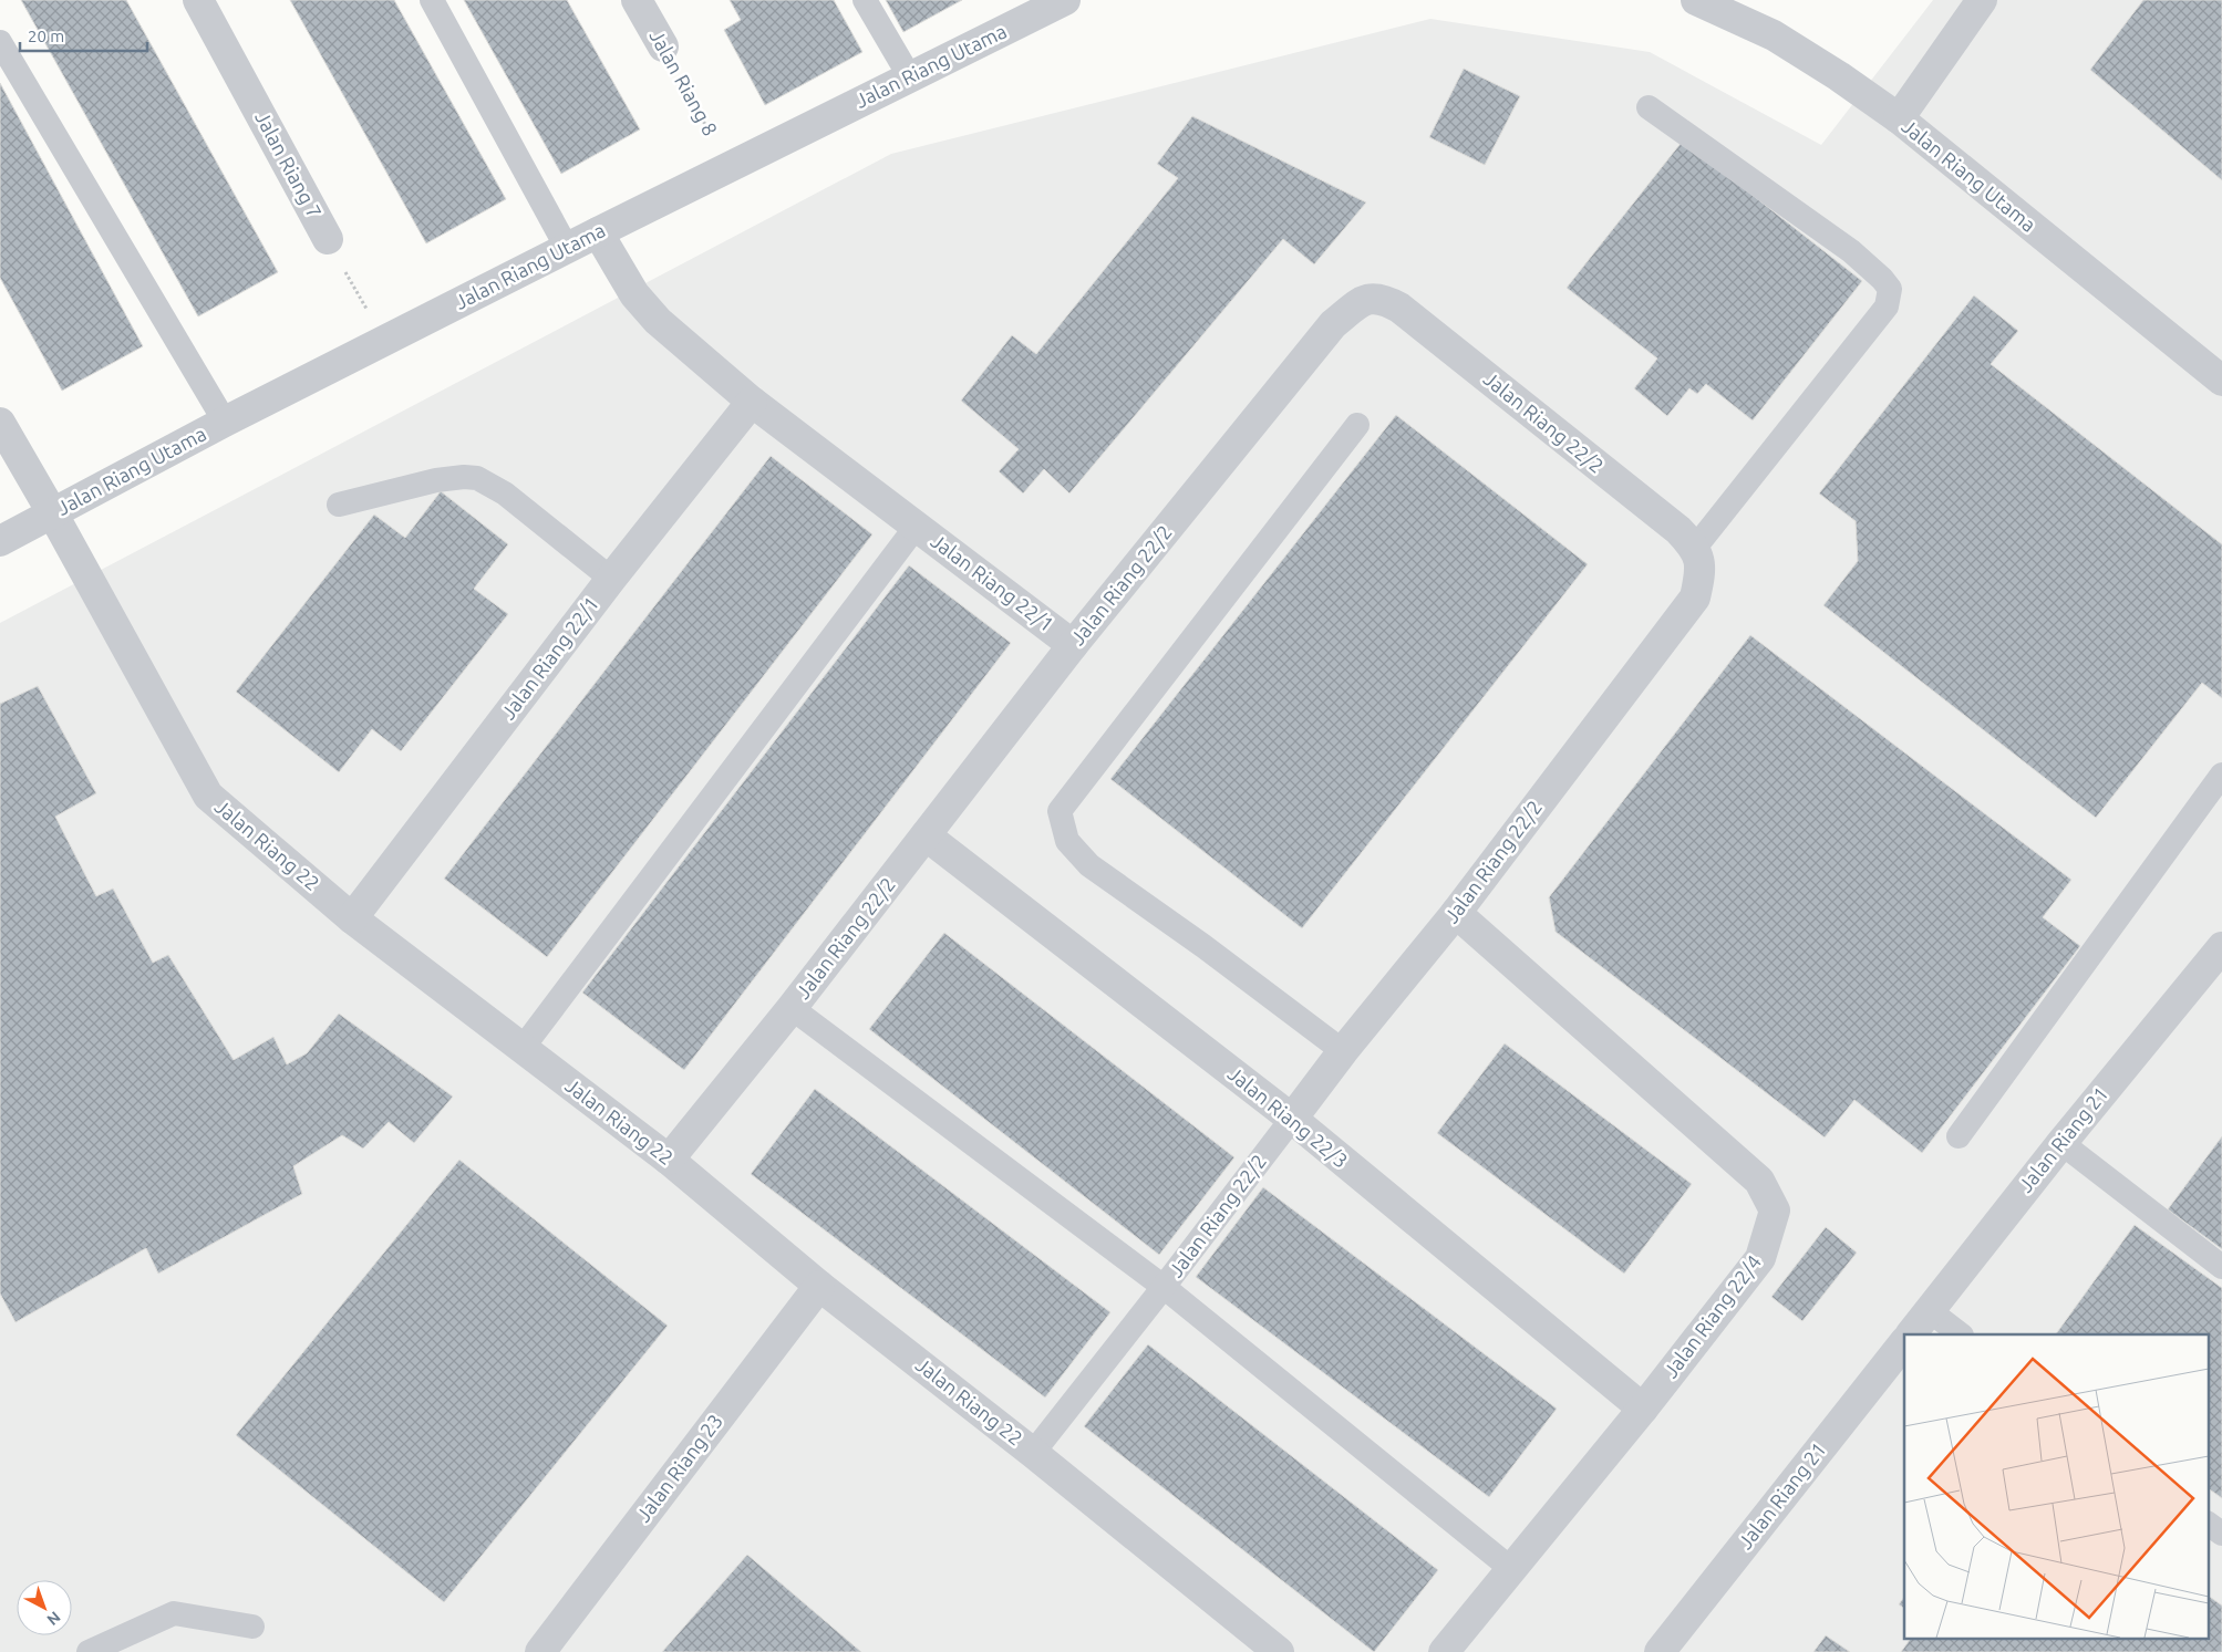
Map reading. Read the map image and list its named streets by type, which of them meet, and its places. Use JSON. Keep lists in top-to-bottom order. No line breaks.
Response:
{"streets":{"street":["Jalan Riang Utama","Jalan Riang 8","Jalan Riang 7","Jalan Riang 22/2","Jalan Riang 22/1","Jalan Riang 22","Jalan Riang 22/3","Jalan Riang 21","Jalan Riang 22/4","Jalan Riang 23"]},"crossings":[["Jalan Riang Utama","Jalan Riang 8"],["Jalan Riang Utama","Jalan Riang 22/1"],["Jalan Riang Utama","Jalan Riang 22"],["Jalan Riang 22/2","Jalan Riang 22/1"],["Jalan Riang 22/2","Jalan Riang 22"],["Jalan Riang 22/2","Jalan Riang 22/3"],["Jalan Riang 22/2","Jalan Riang 22/4"],["Jalan Riang 22/1","Jalan Riang 22"],["Jalan Riang 22","Jalan Riang 23"],["Jalan Riang 22/3","Jalan Riang 22/4"]],"scale_bar":"20 m","north":"bottom right"}
